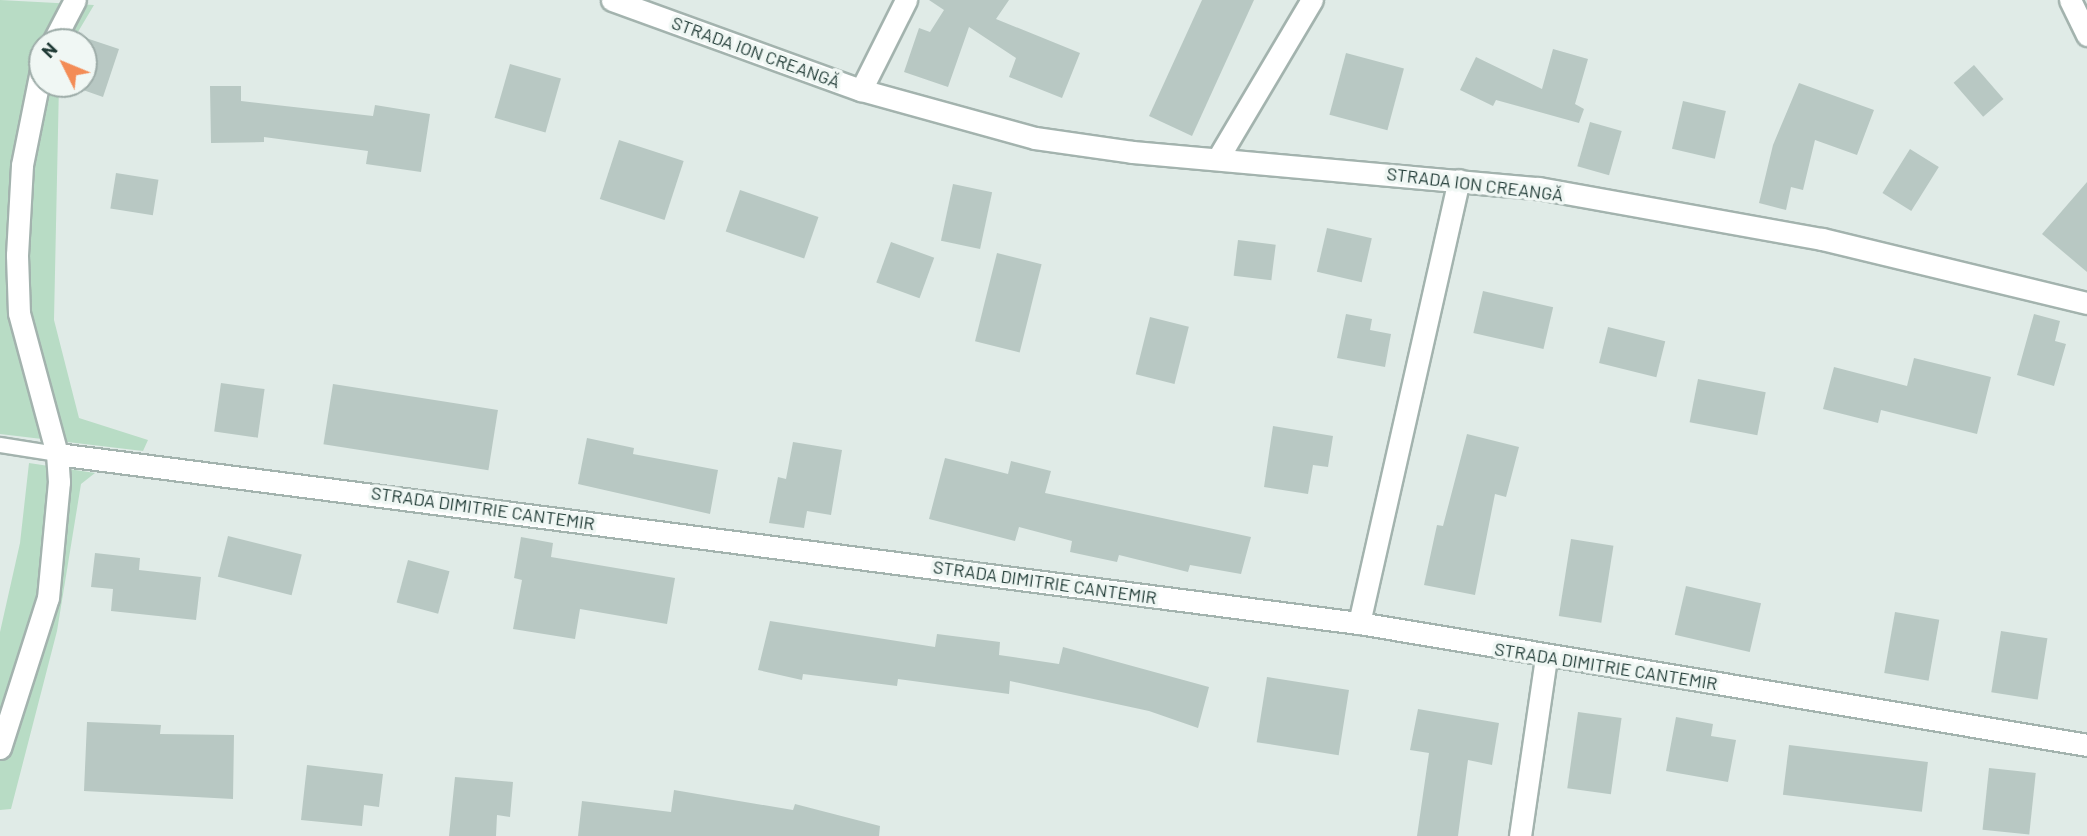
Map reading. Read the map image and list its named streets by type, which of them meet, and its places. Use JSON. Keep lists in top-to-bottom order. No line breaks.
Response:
{"streets":{"street":["STRADA ION CREANGĂ","STRADA DIMITRIE CANTEMIR"]},"north":"top left"}
